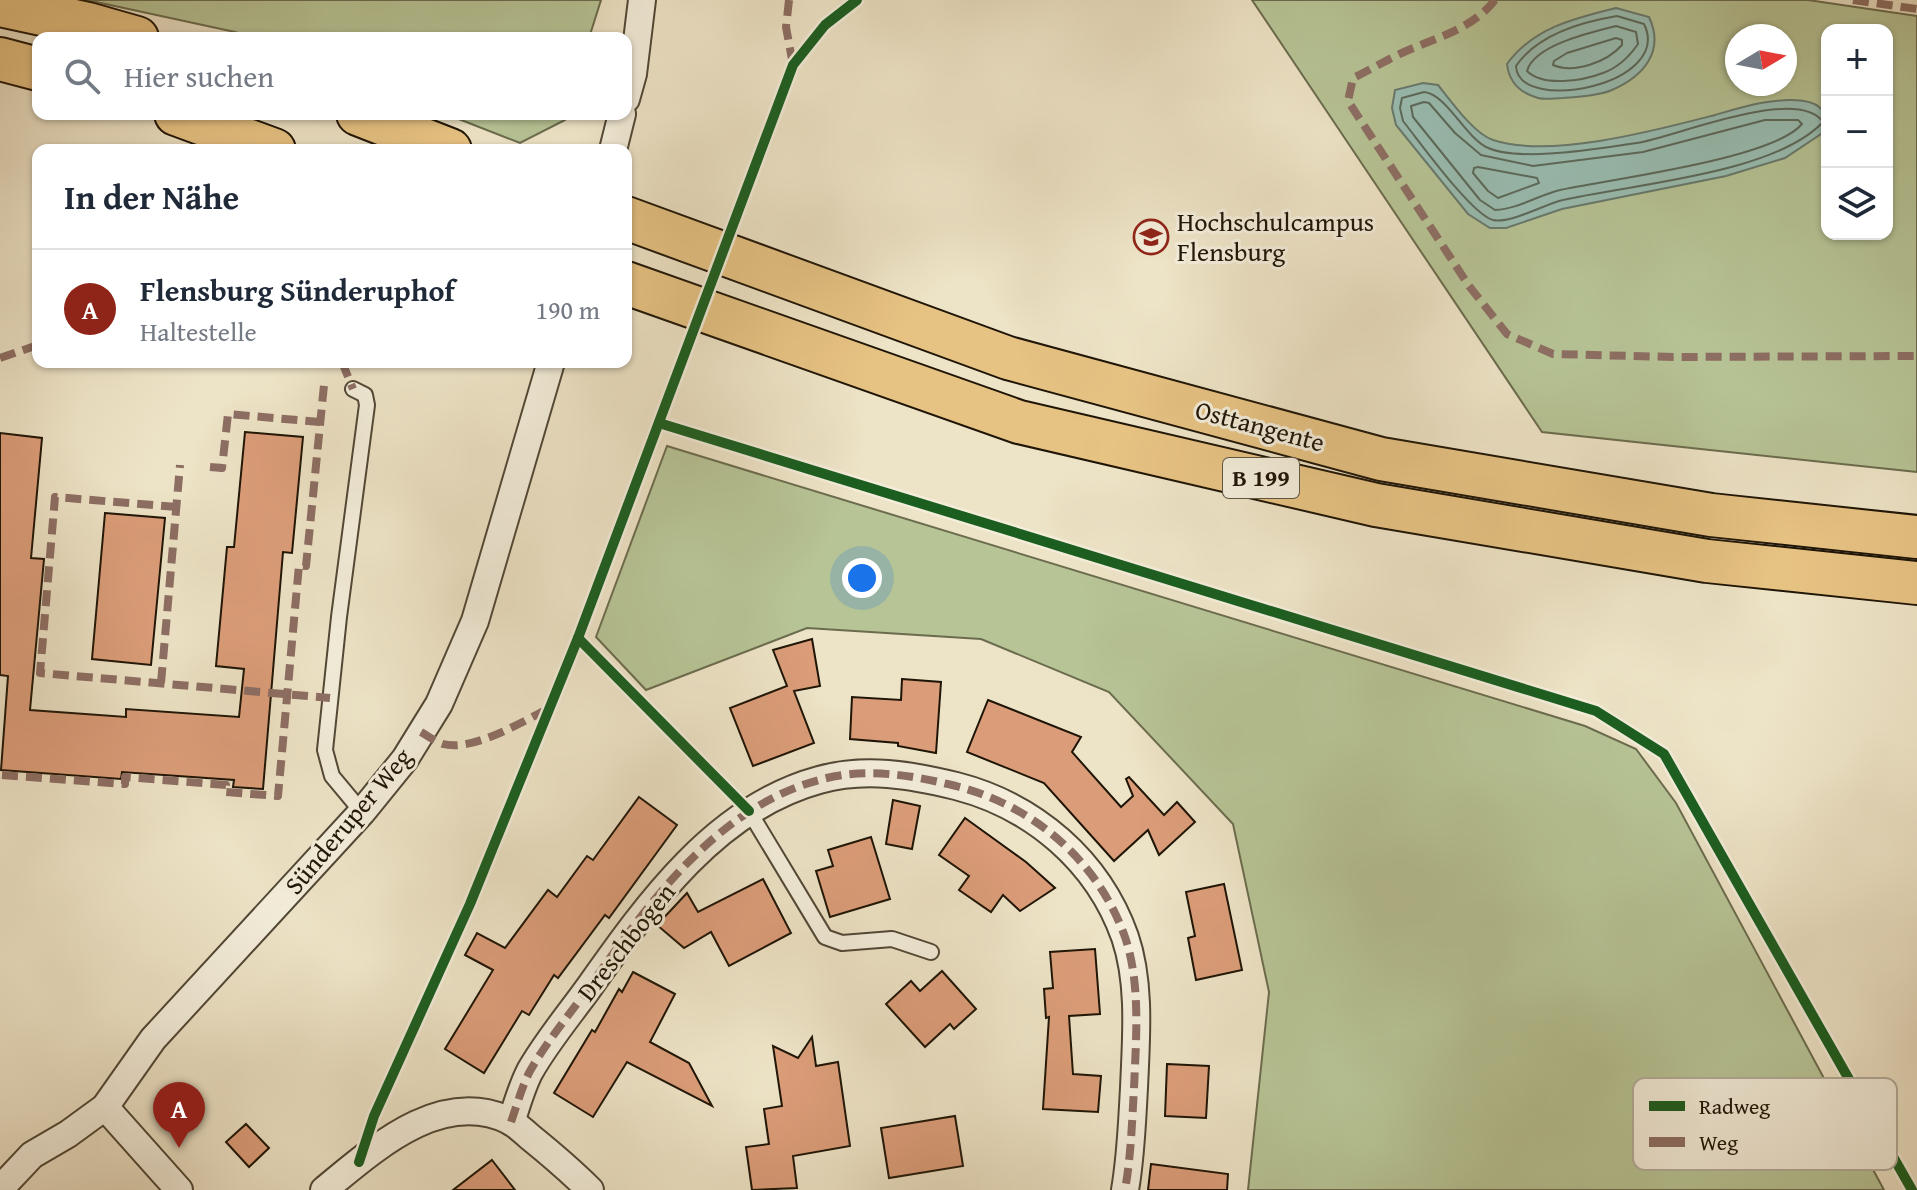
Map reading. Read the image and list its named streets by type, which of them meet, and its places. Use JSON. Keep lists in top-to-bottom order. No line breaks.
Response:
{"streets":{"main road":["Osttangente","B 199"],"street":["Sünderuper Weg","Dreschbogen"]},"places":{"school or university":["Hochschulcampus Flensburg"]},"legend":["Radweg","Weg"],"north":"right","page":{"map_buttons":["+","−"],"search":"Hier suchen","heading":"In der Nähe","list":[{"mark":"A","name":"Flensburg Sünderuphof","note":"Haltestelle","value":"190 m"}],"pins":"A"}}
